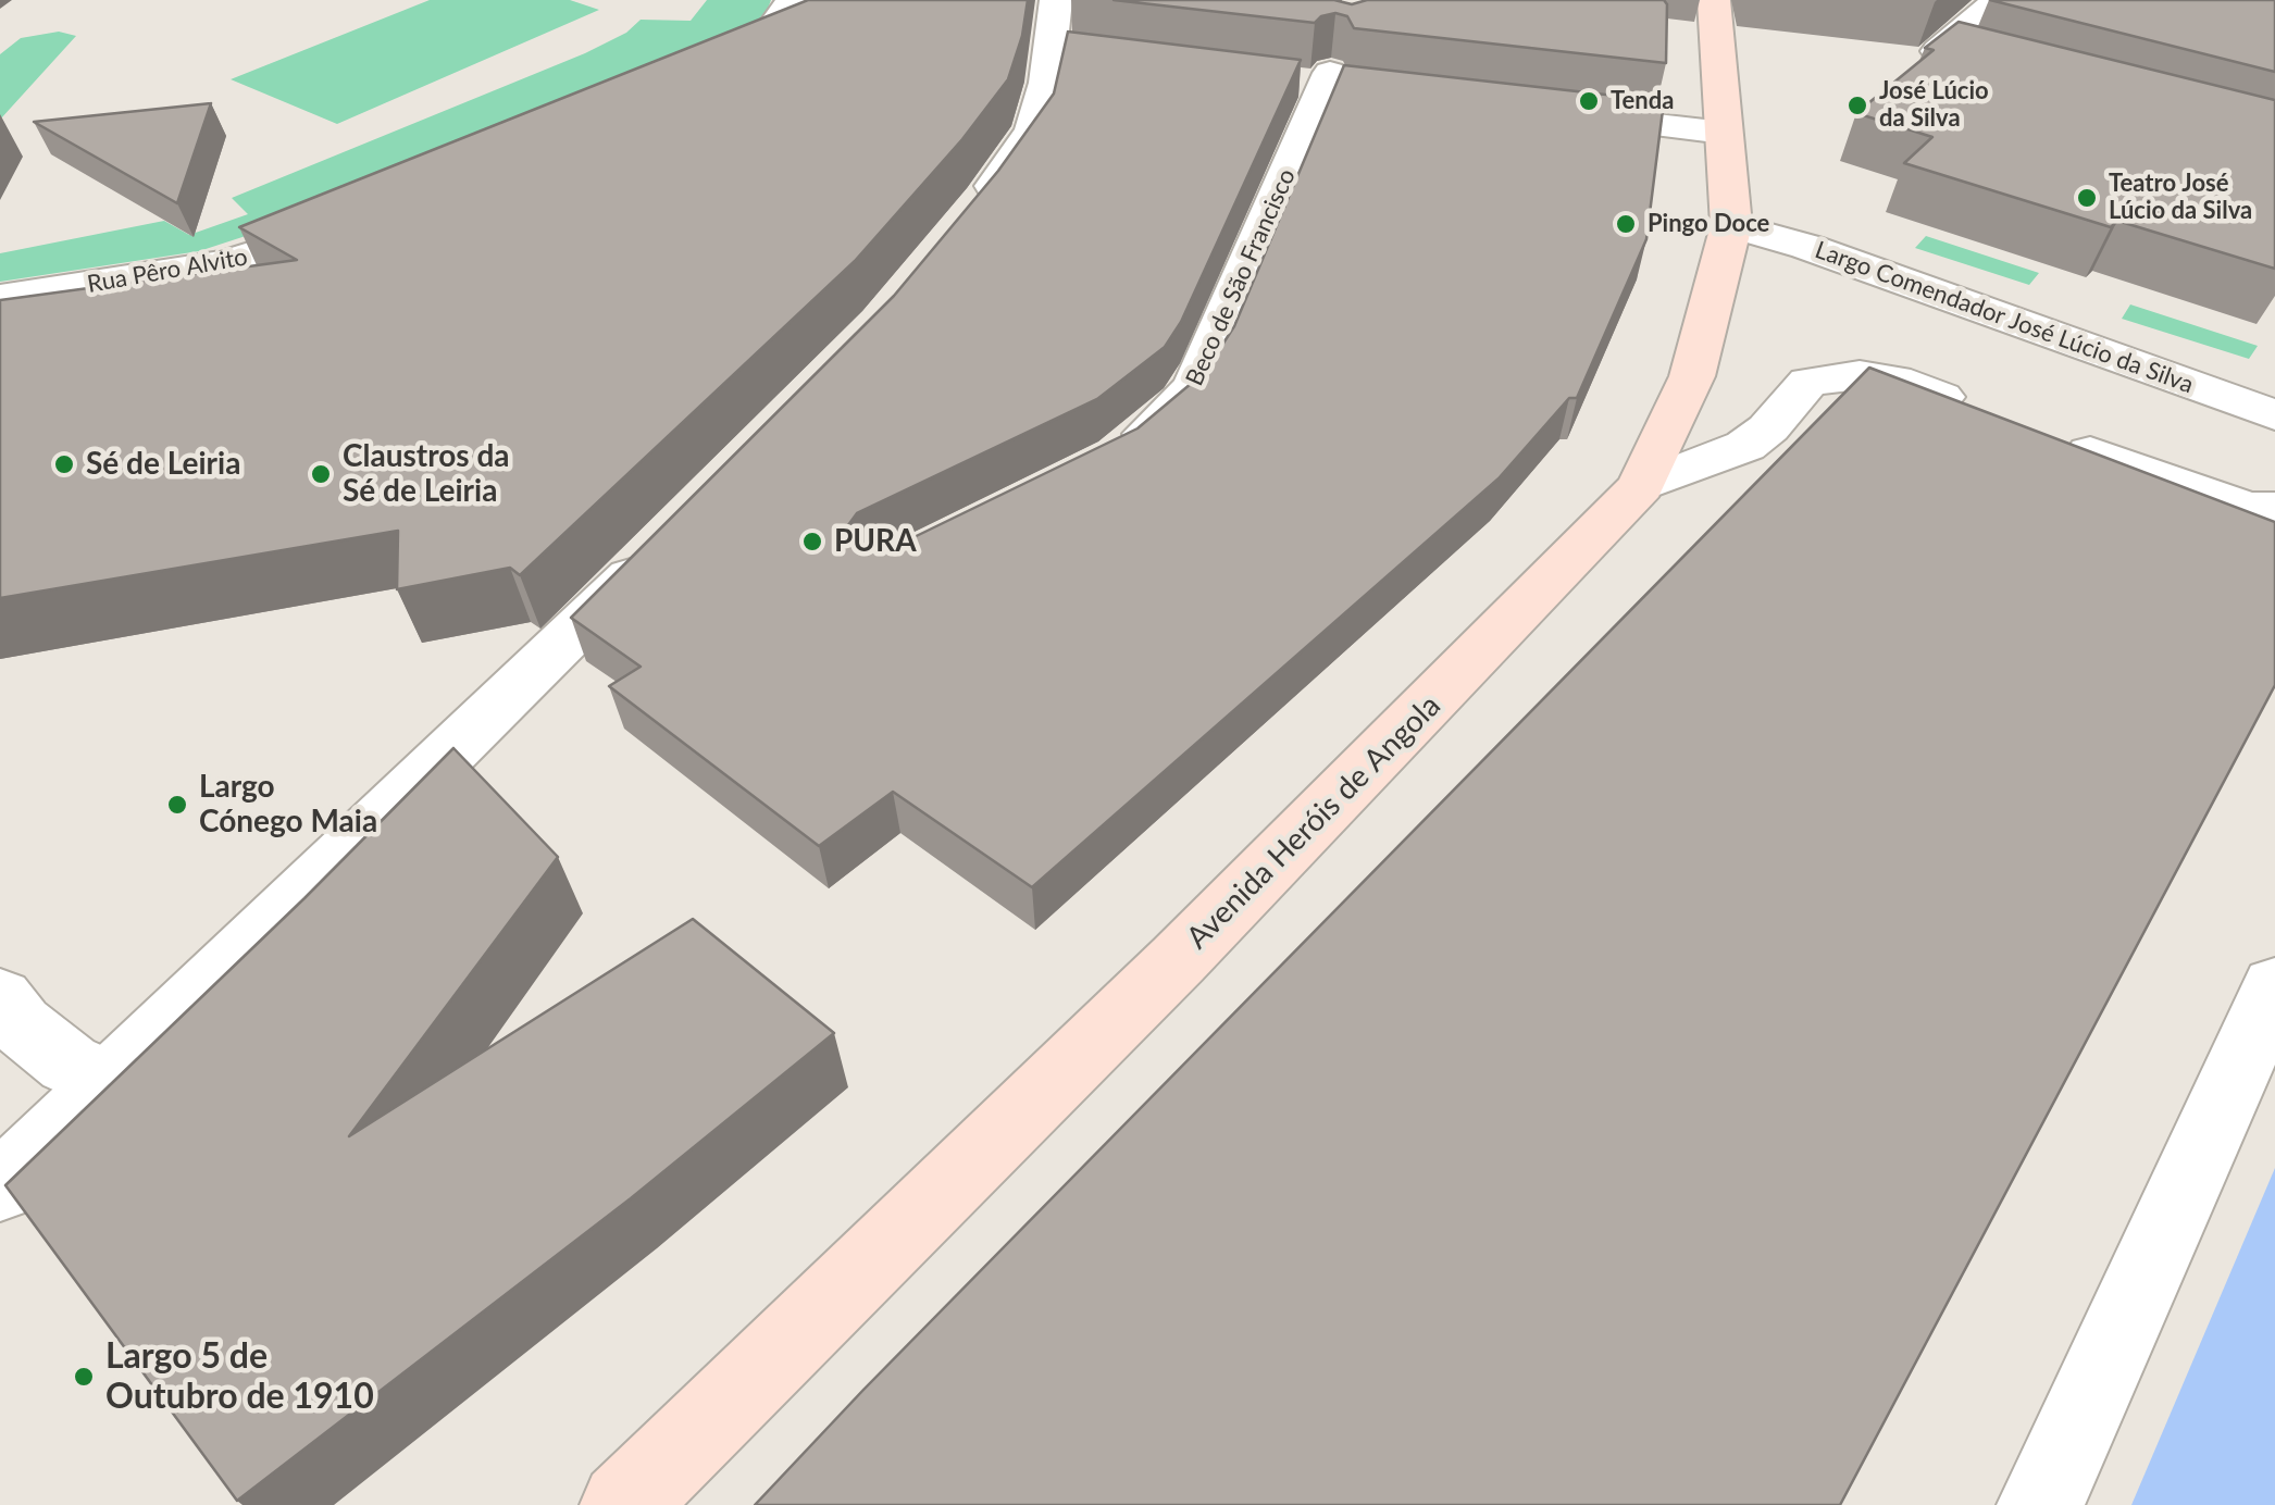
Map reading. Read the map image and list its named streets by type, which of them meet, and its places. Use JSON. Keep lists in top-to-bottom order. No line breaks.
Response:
{"streets":{"main road":["Avenida Heróis de Angola"],"street":["Rua Pêro Alvito","Beco de São Francisco","Largo Comendador José Lúcio da Silva"]},"crossings":[["Largo Comendador José Lúcio da Silva","Avenida Heróis de Angola"]],"places":["Tenda","José Lúcio da Silva","Teatro José Lúcio da Silva","Pingo Doce","Sé de Leiria","Claustros da Sé de Leiria","PURA","Largo Cónego Maia","Largo 5 de Outubro de 1910"]}
